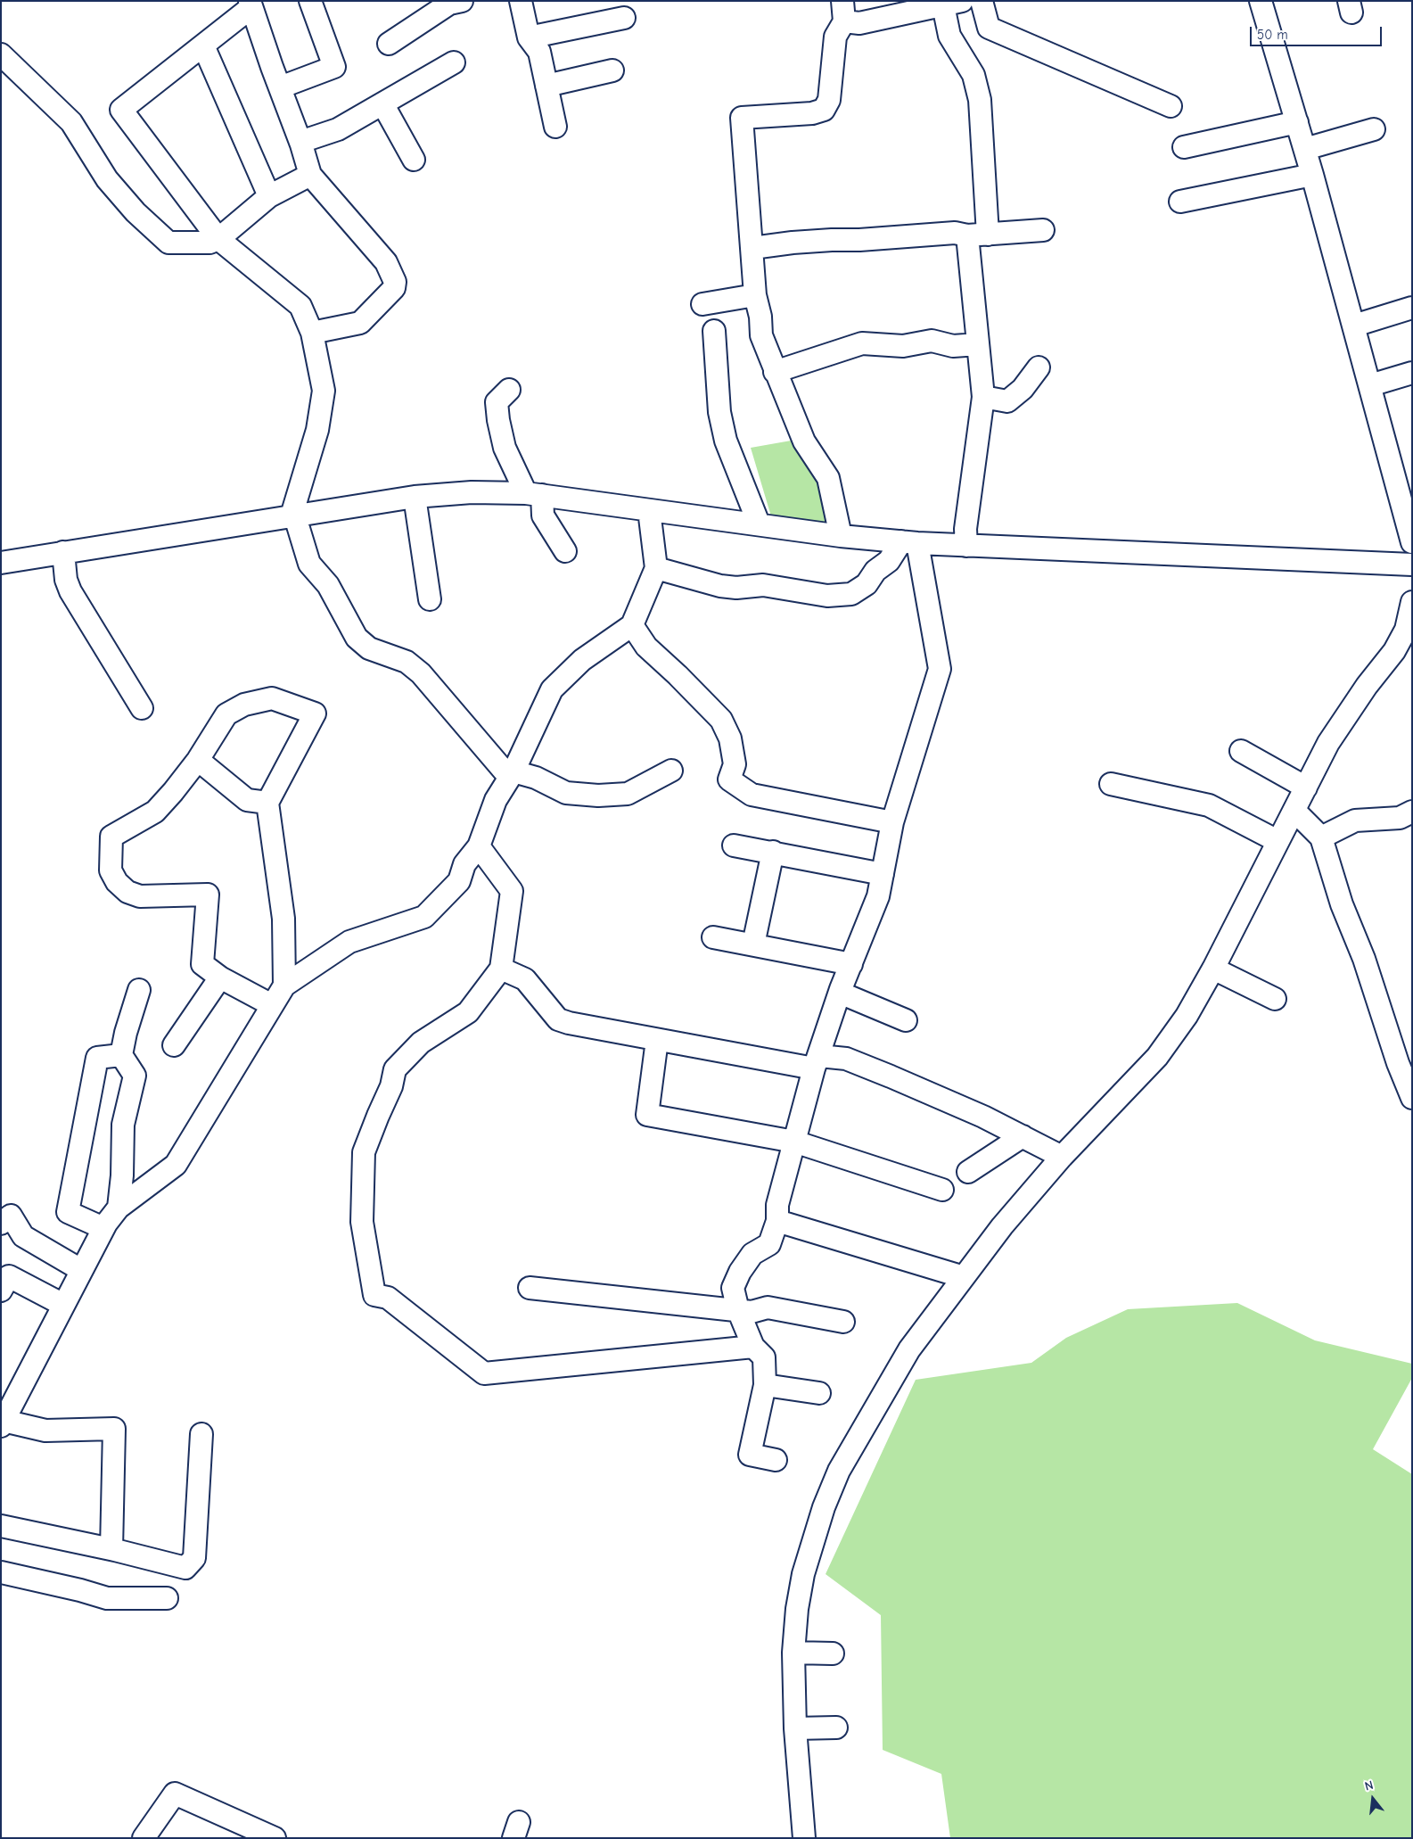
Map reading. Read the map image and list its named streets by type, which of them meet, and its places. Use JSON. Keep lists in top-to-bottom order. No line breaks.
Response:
{"scale_bar":"50 m","north":"top"}
